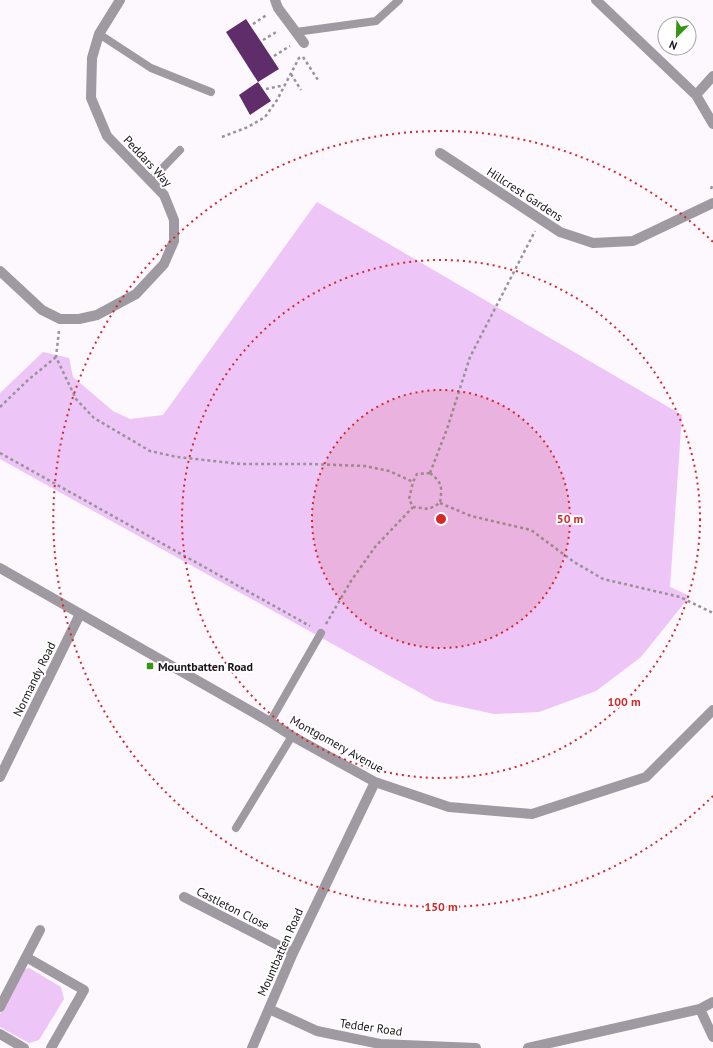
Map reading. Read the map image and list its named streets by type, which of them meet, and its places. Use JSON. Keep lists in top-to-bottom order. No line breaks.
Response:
{"streets":{"street":["Peddars Way","Hillcrest Gardens","Normandy Road","Montgomery Avenue","Castleton Close","Mountbatten Road","Tedder Road"]},"crossings":[["Normandy Road","Montgomery Avenue"],["Montgomery Avenue","Mountbatten Road"],["Castleton Close","Mountbatten Road"],["Mountbatten Road","Tedder Road"]],"places":{"transit":["Mountbatten Road"]},"north":"bottom left","rings":["50 m","100 m","150 m"]}
